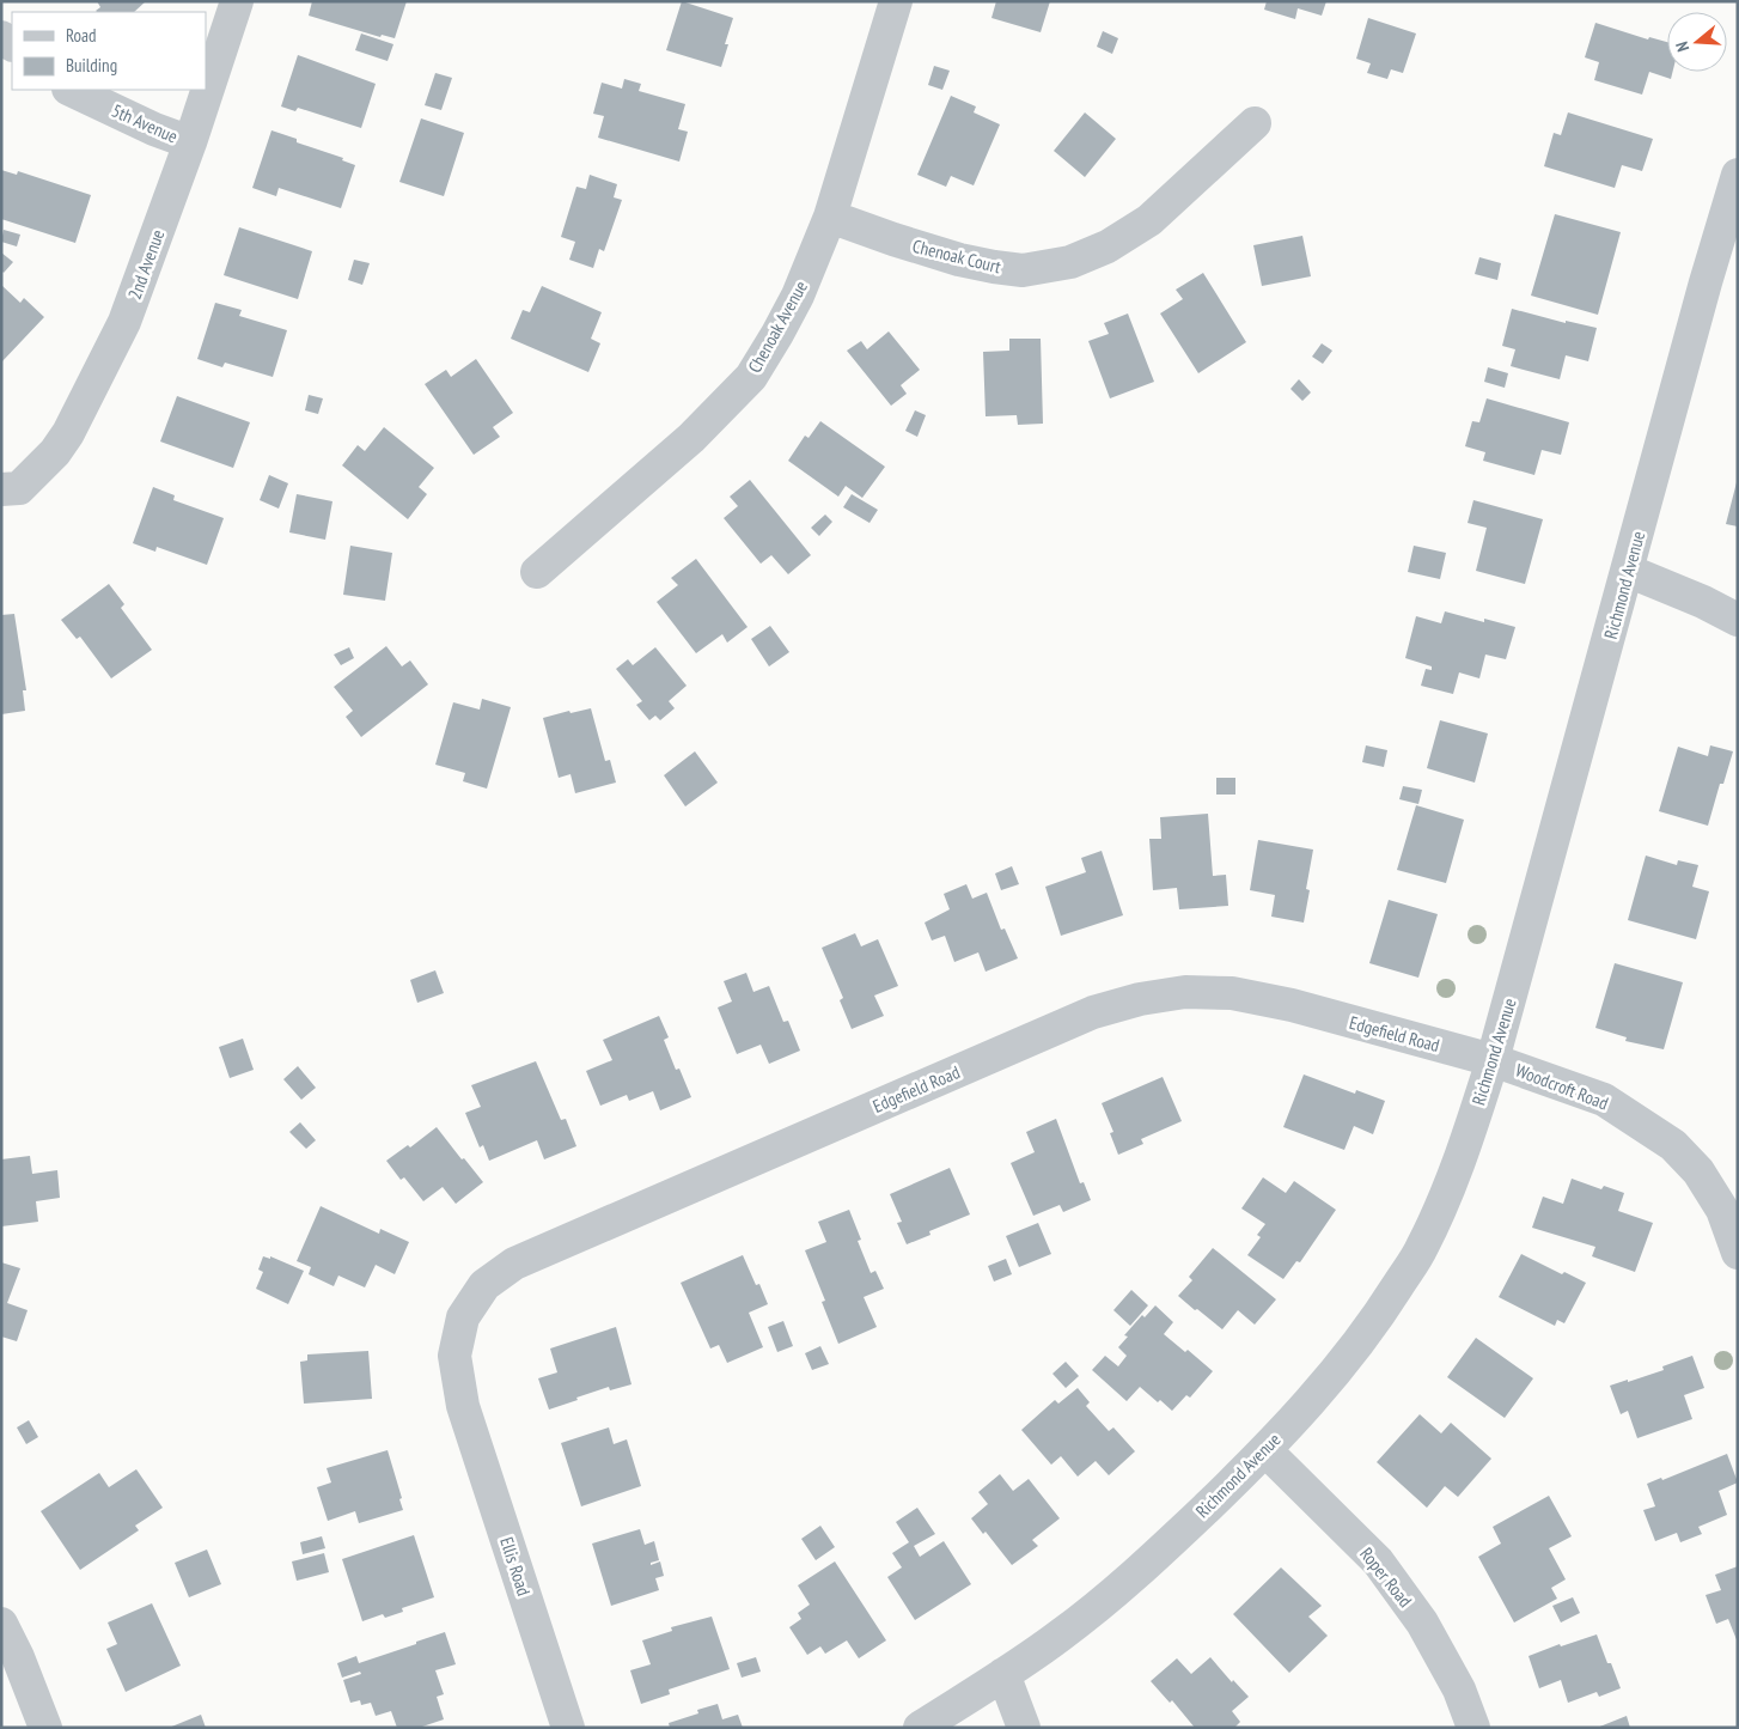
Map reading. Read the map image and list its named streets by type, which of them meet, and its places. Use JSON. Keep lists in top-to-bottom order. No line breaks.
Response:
{"streets":{"street":["5th Avenue","Chenoak Court","2nd Avenue","Chenoak Avenue","Richmond Avenue","Edgefield Road","Woodcroft Road","Ellis Road","Roper Road"]},"crossings":[["5th Avenue","2nd Avenue"],["Chenoak Court","Chenoak Avenue"],["Richmond Avenue","Edgefield Road"],["Richmond Avenue","Woodcroft Road"],["Richmond Avenue","Roper Road"],["Edgefield Road","Woodcroft Road"],["Edgefield Road","Ellis Road"]],"legend":["Road","Building"],"north":"left"}
